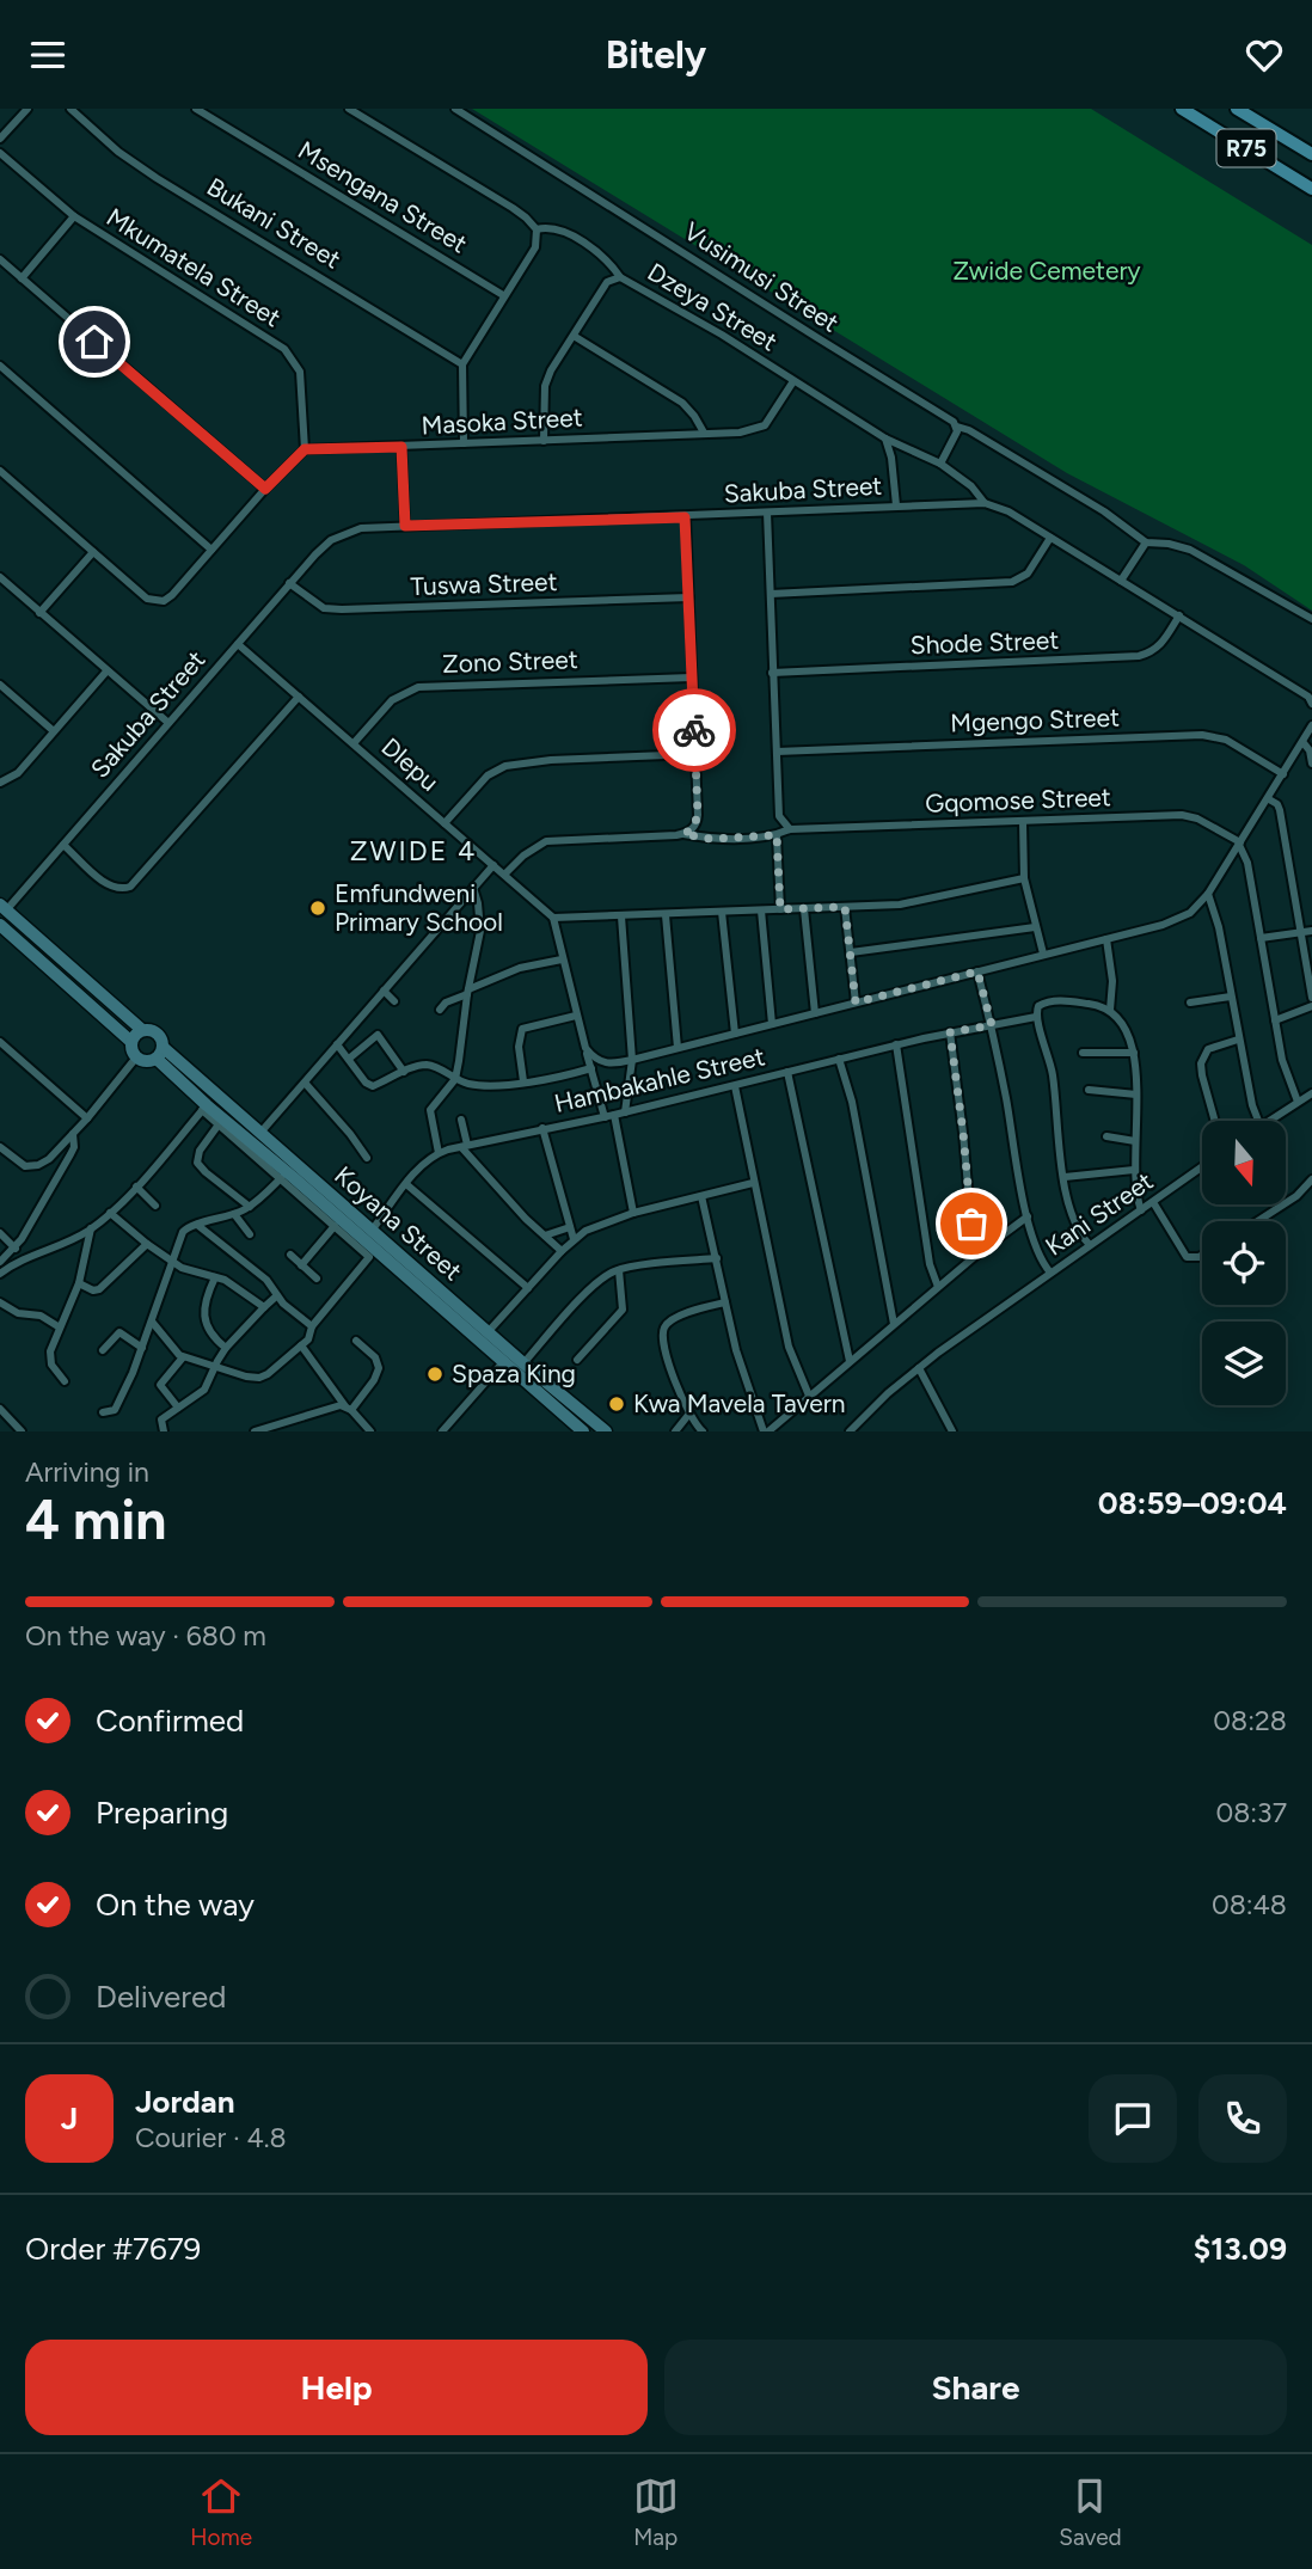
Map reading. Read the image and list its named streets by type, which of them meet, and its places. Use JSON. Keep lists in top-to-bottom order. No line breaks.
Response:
{"streets":{"main road":["R75","Koyana Street"],"street":["Msengana Street","Bukani Street","Mkumatela Street","Vusimusi Street","Dzeya Street","Masoka Street","Sakuba Street","Tuswa Street","Shode Street","Zono Street","Mgengo Street","Dlepu","Gqomose Street","Hambakahle Street","Kani Street"]},"crossings":[["Mkumatela Street","Masoka Street"],["Dzeya Street","Masoka Street"],["Sakuba Street","Tuswa Street"],["Sakuba Street","Shode Street"],["Sakuba Street","Dlepu"],["Sakuba Street","Koyana Street"],["Zono Street","Dlepu"],["Hambakahle Street","Koyana Street"]],"districts":["ZWIDE 4"],"parks":["Zwide Cemetery"],"places":["Emfundweni Primary School","Spaza King","Kwa Mavela Tavern"],"north":"bottom","page":{"header":"Bitely","heading":["4 min","Arriving in","08:59–09:04"],"panel":["Jordan","Courier · 4.8","Order #7679","$13.09"],"bar":"On the way · 680 m","list":[["Confirmed","08:28"],["Preparing","08:37"],["On the way","08:48"],"Delivered"],"round":"J","buttons":["Help","Share"],"tabs":["Home","Map","Saved"]}}
